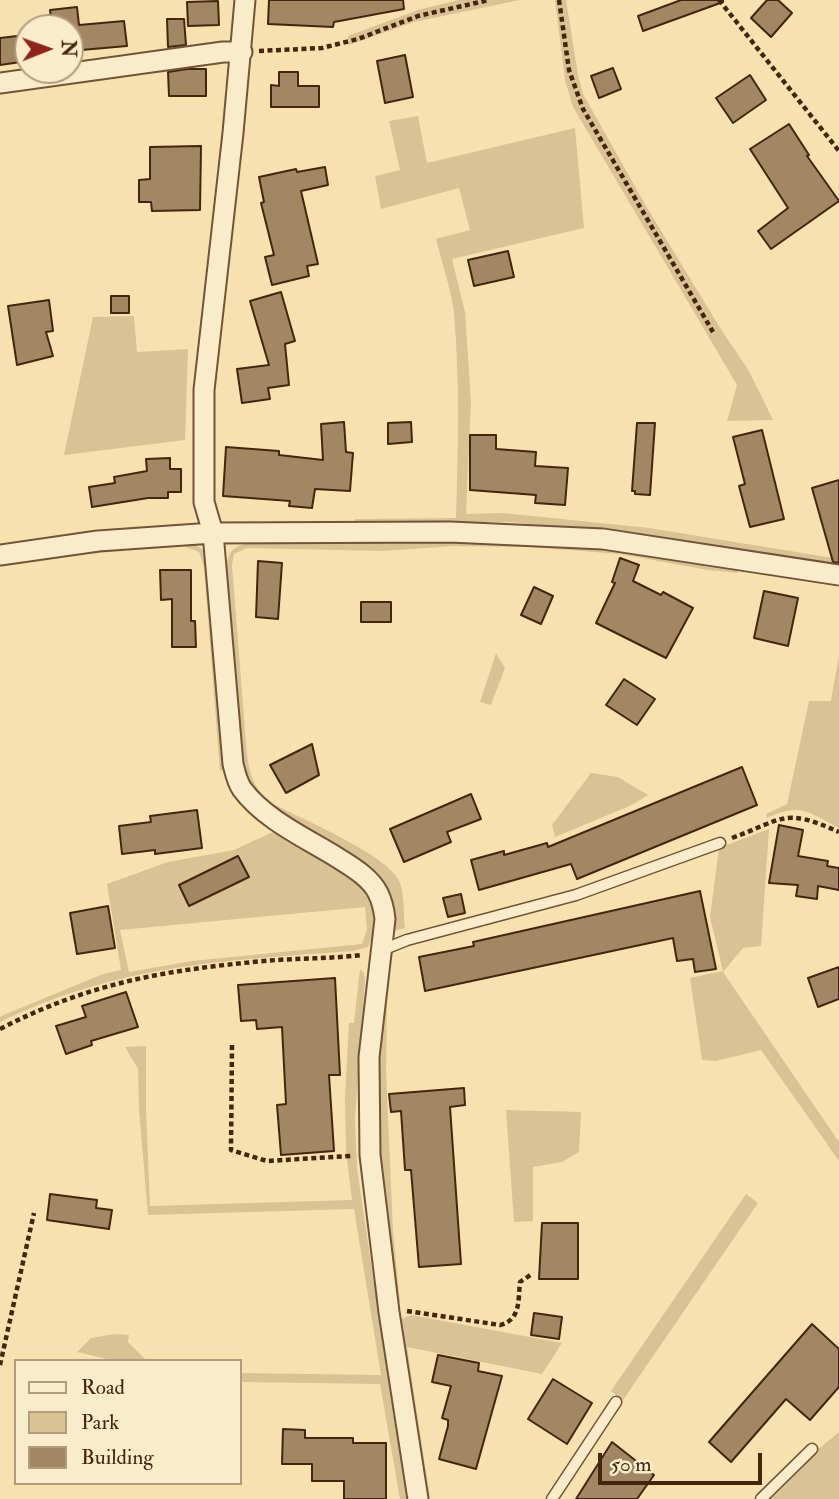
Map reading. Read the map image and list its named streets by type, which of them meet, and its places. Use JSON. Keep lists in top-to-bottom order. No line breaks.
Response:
{"legend":["Road","Park","Building"],"scale_bar":"50 m","north":"right"}
